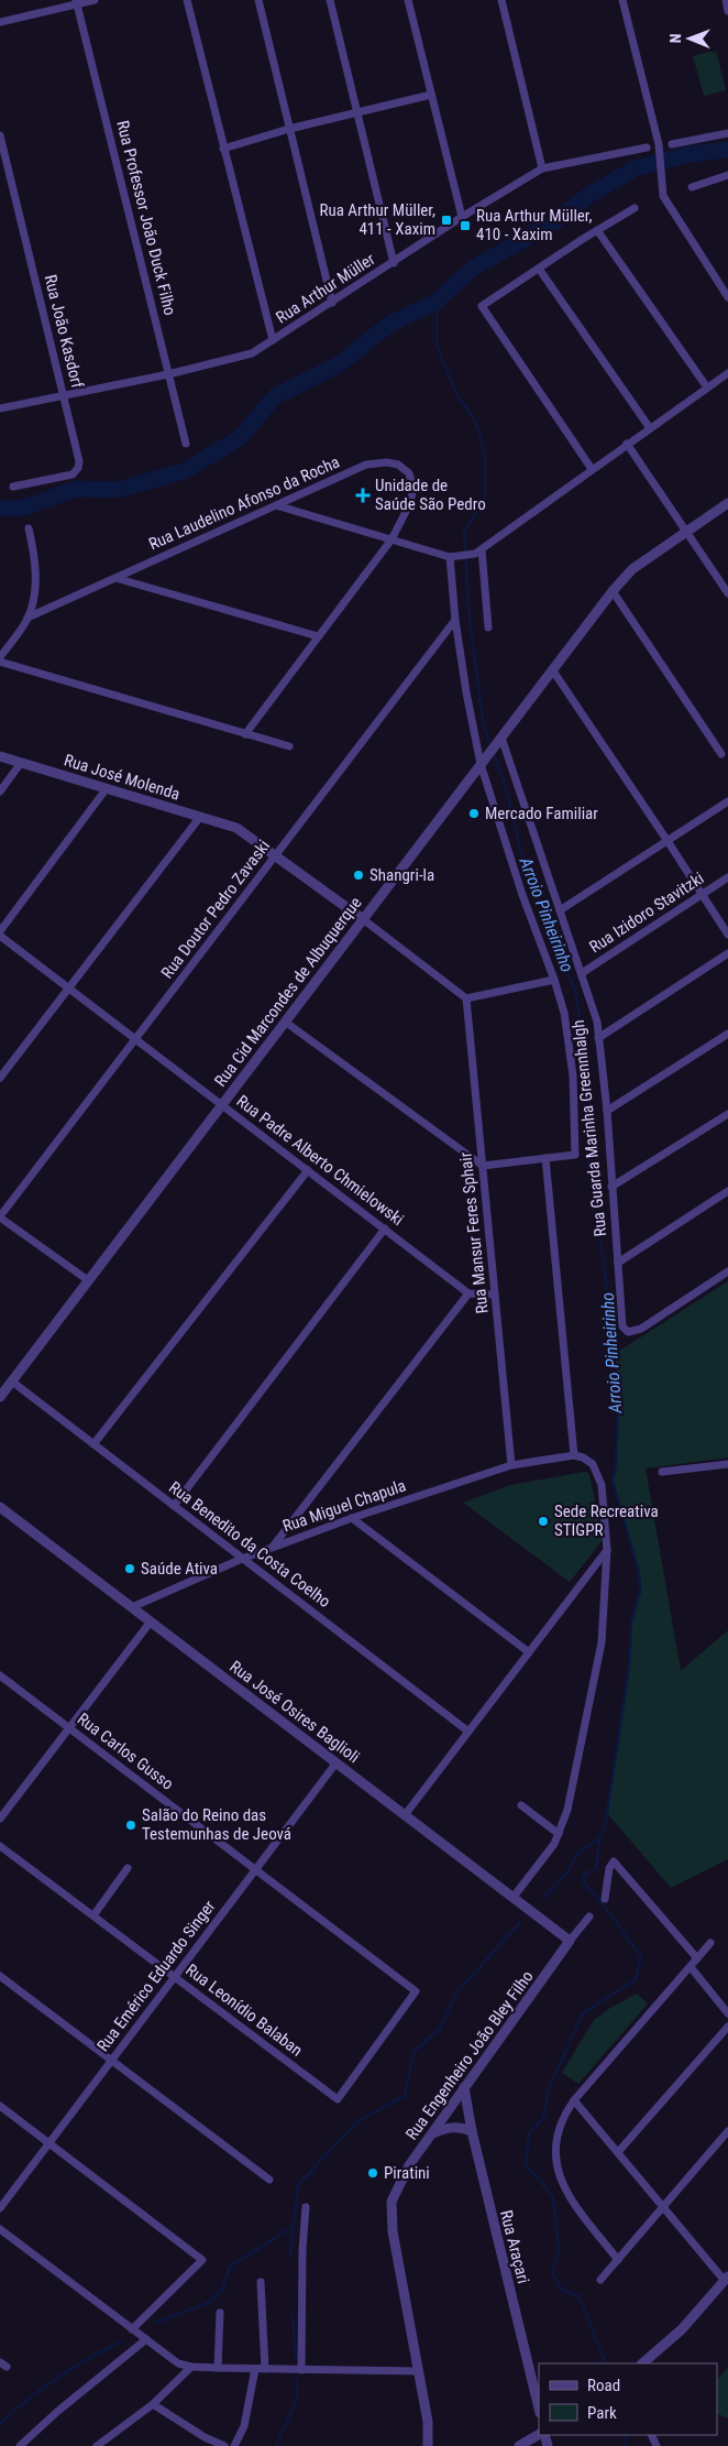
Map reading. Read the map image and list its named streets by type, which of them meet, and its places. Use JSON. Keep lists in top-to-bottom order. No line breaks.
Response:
{"streets":{"street":["Rua Professor João Duck Filho","Rua Arthur Müller","Rua João Kasdorf","Rua Laudelino Afonso da Rocha","Rua José Molenda","Rua Doutor Pedro Zavaski","Rua Izidoro Stavitzki","Rua Cid Marcondes de Albuquerque","Rua Guarda Marinha Greennhalgh","Rua Padre Alberto Chmielowski","Rua Mansur Feres Sphair","Rua Miguel Chapula","Rua Benedito da Costa Coelho","Rua José Osires Baglioli","Rua Carlos Gusso","Rua Emérico Eduardo Singer","Rua Leonídio Balaban","Rua Engenheiro João Bley Filho","Rua Araçari"]},"crossings":[["Rua Professor João Duck Filho","Rua Arthur Müller"],["Rua Arthur Müller","Rua João Kasdorf"],["Rua José Molenda","Rua Doutor Pedro Zavaski"],["Rua Doutor Pedro Zavaski","Rua Guarda Marinha Greennhalgh"],["Rua Doutor Pedro Zavaski","Rua Padre Alberto Chmielowski"],["Rua Izidoro Stavitzki","Rua Guarda Marinha Greennhalgh"],["Rua Cid Marcondes de Albuquerque","Rua Guarda Marinha Greennhalgh"],["Rua Cid Marcondes de Albuquerque","Rua Padre Alberto Chmielowski"],["Rua Cid Marcondes de Albuquerque","Rua Benedito da Costa Coelho"],["Rua Mansur Feres Sphair","Rua Miguel Chapula"],["Rua Miguel Chapula","Rua Benedito da Costa Coelho"],["Rua Miguel Chapula","Rua José Osires Baglioli"],["Rua José Osires Baglioli","Rua Emérico Eduardo Singer"],["Rua José Osires Baglioli","Rua Engenheiro João Bley Filho"],["Rua Carlos Gusso","Rua Emérico Eduardo Singer"],["Rua Carlos Gusso","Rua Leonídio Balaban"],["Rua Emérico Eduardo Singer","Rua Leonídio Balaban"],["Rua Engenheiro João Bley Filho","Rua Araçari"]],"water":["Arroio Pinheirinho"],"places":{"transit":["Rua Arthur Müller, 411 - Xaxim","Rua Arthur Müller, 410 - Xaxim"],"health":["Unidade de Saúde São Pedro"],"other":["Mercado Familiar","Shangri-la","Sede Recreativa STIGPR","Saúde Ativa","Salão do Reino das Testemunhas de Jeová","Piratini"]},"legend":["Road","Park"],"north":"left"}
